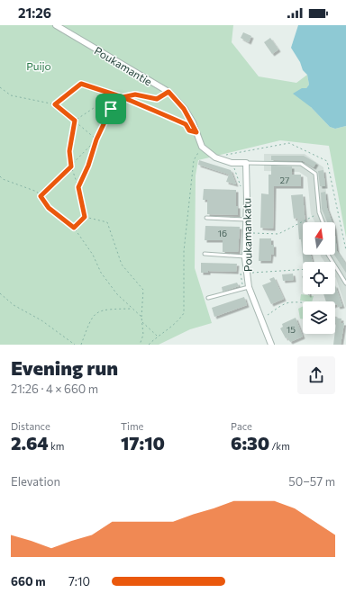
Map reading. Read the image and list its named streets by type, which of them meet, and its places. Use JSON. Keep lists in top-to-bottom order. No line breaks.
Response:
{"streets":{"street":["Poukamantie","Poukamankatu"]},"crossings":[["Poukamantie","Poukamankatu"]],"parks":["Puijo"],"house_numbers":["27","16","15"],"north":"top","page":{"status":"21:26","heading":["Evening run","21:26 · 4 × 660 m"],"stats":[["Distance","2.64 km"],["Time","17:10"],["Pace","6:30 /km"]],"chart":["Elevation","50–57 m"],"list":[{"name":"660 m","note":"7:10"}]}}
